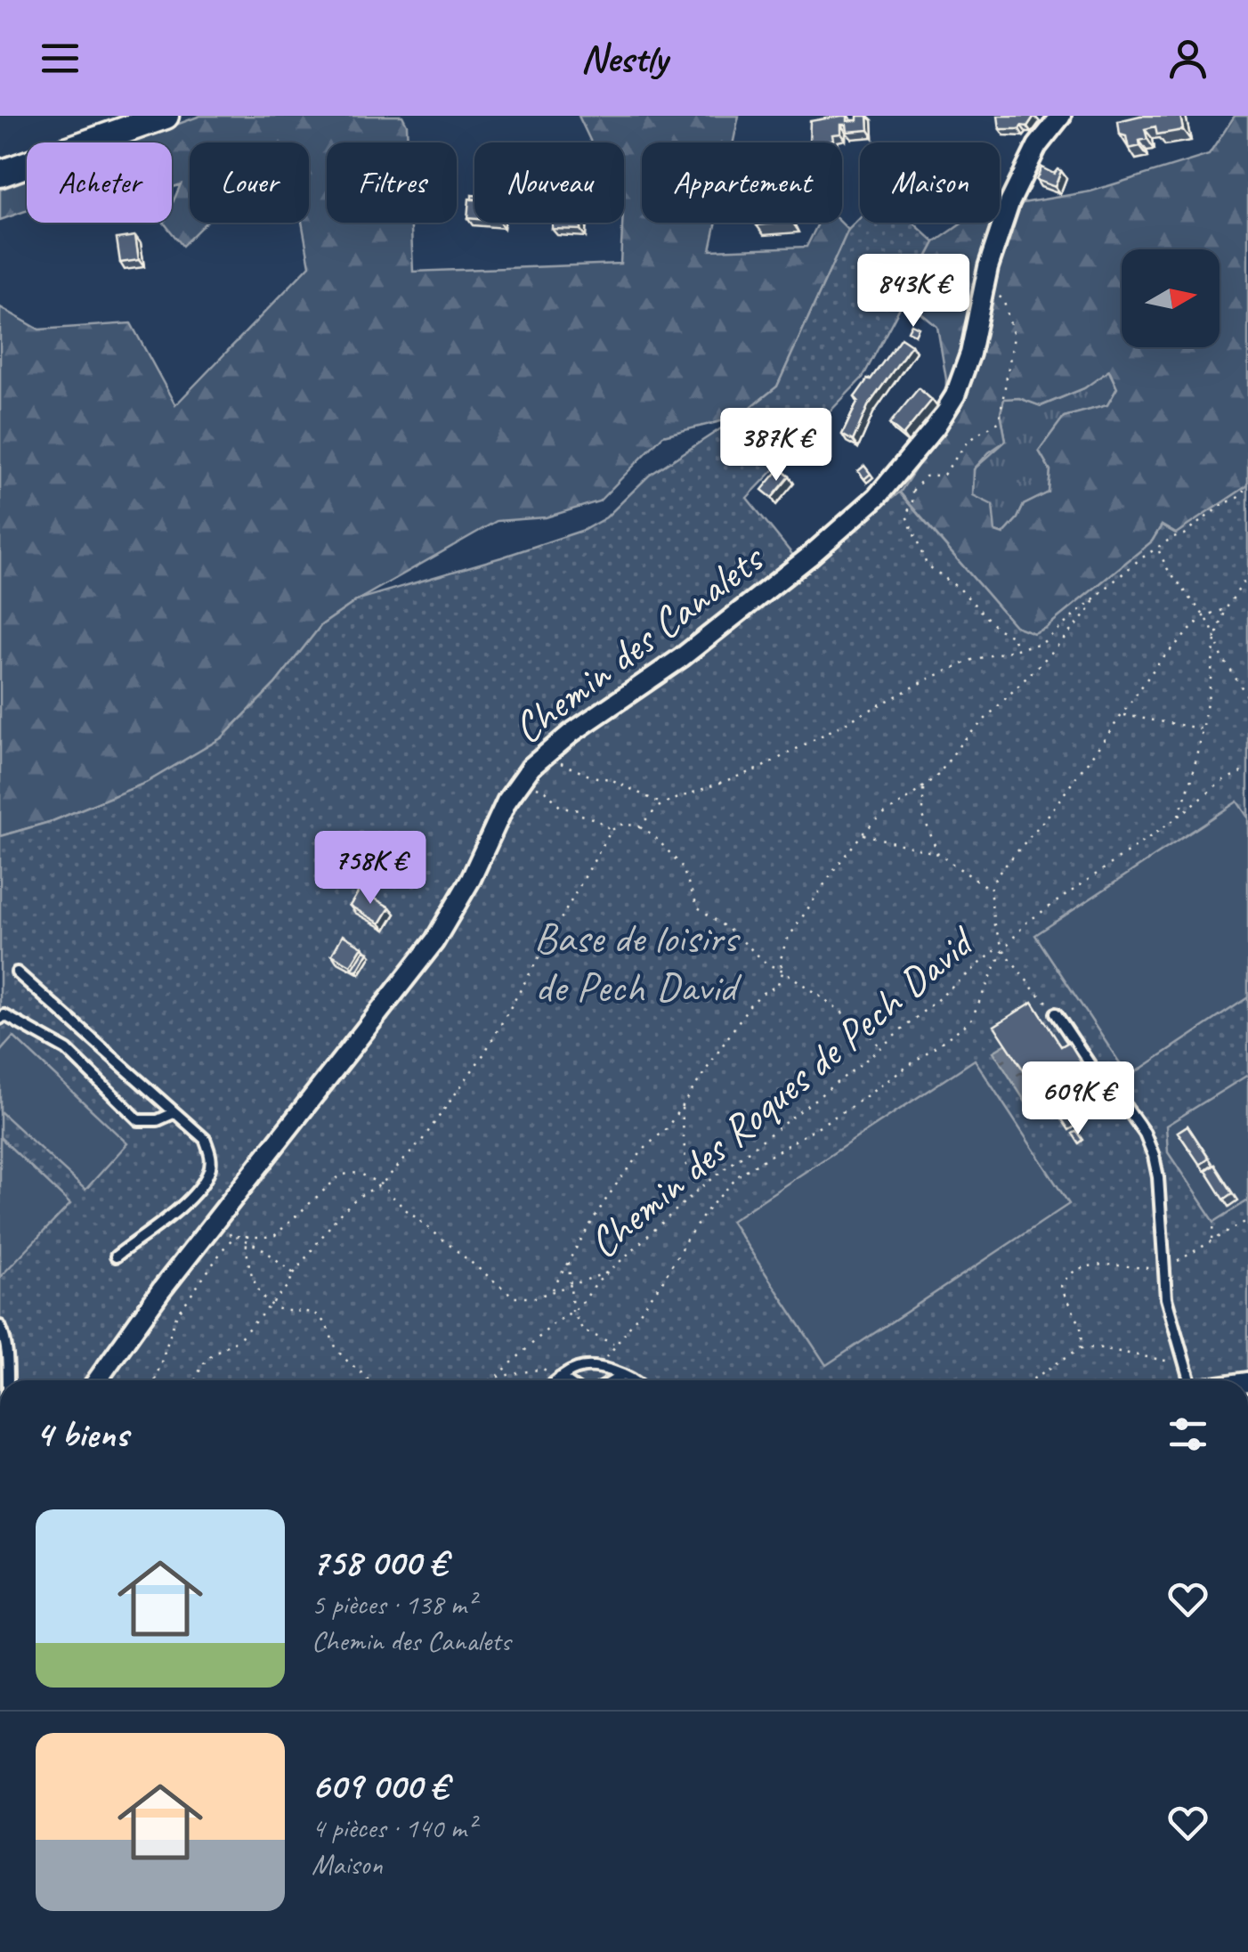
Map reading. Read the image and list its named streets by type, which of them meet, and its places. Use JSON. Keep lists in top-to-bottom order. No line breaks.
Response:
{"streets":{"street":["Chemin des Canalets"],"path":["Chemin des Roques de Pech David"]},"parks":["Base de loisirs de Pech David"],"north":"right","page":{"header":"Nestly","chip":["Acheter","Louer","Filtres","Nouveau","Appartement","Maison"],"price":["843K €","387K €","758K €","609K €"],"heading":"4 biens","list":[{"name":"758 000 €","note":"5 pièces · 138 m² · Chemin des Canalets"},{"name":"609 000 €","note":"4 pièces · 140 m² · Maison"}]}}
